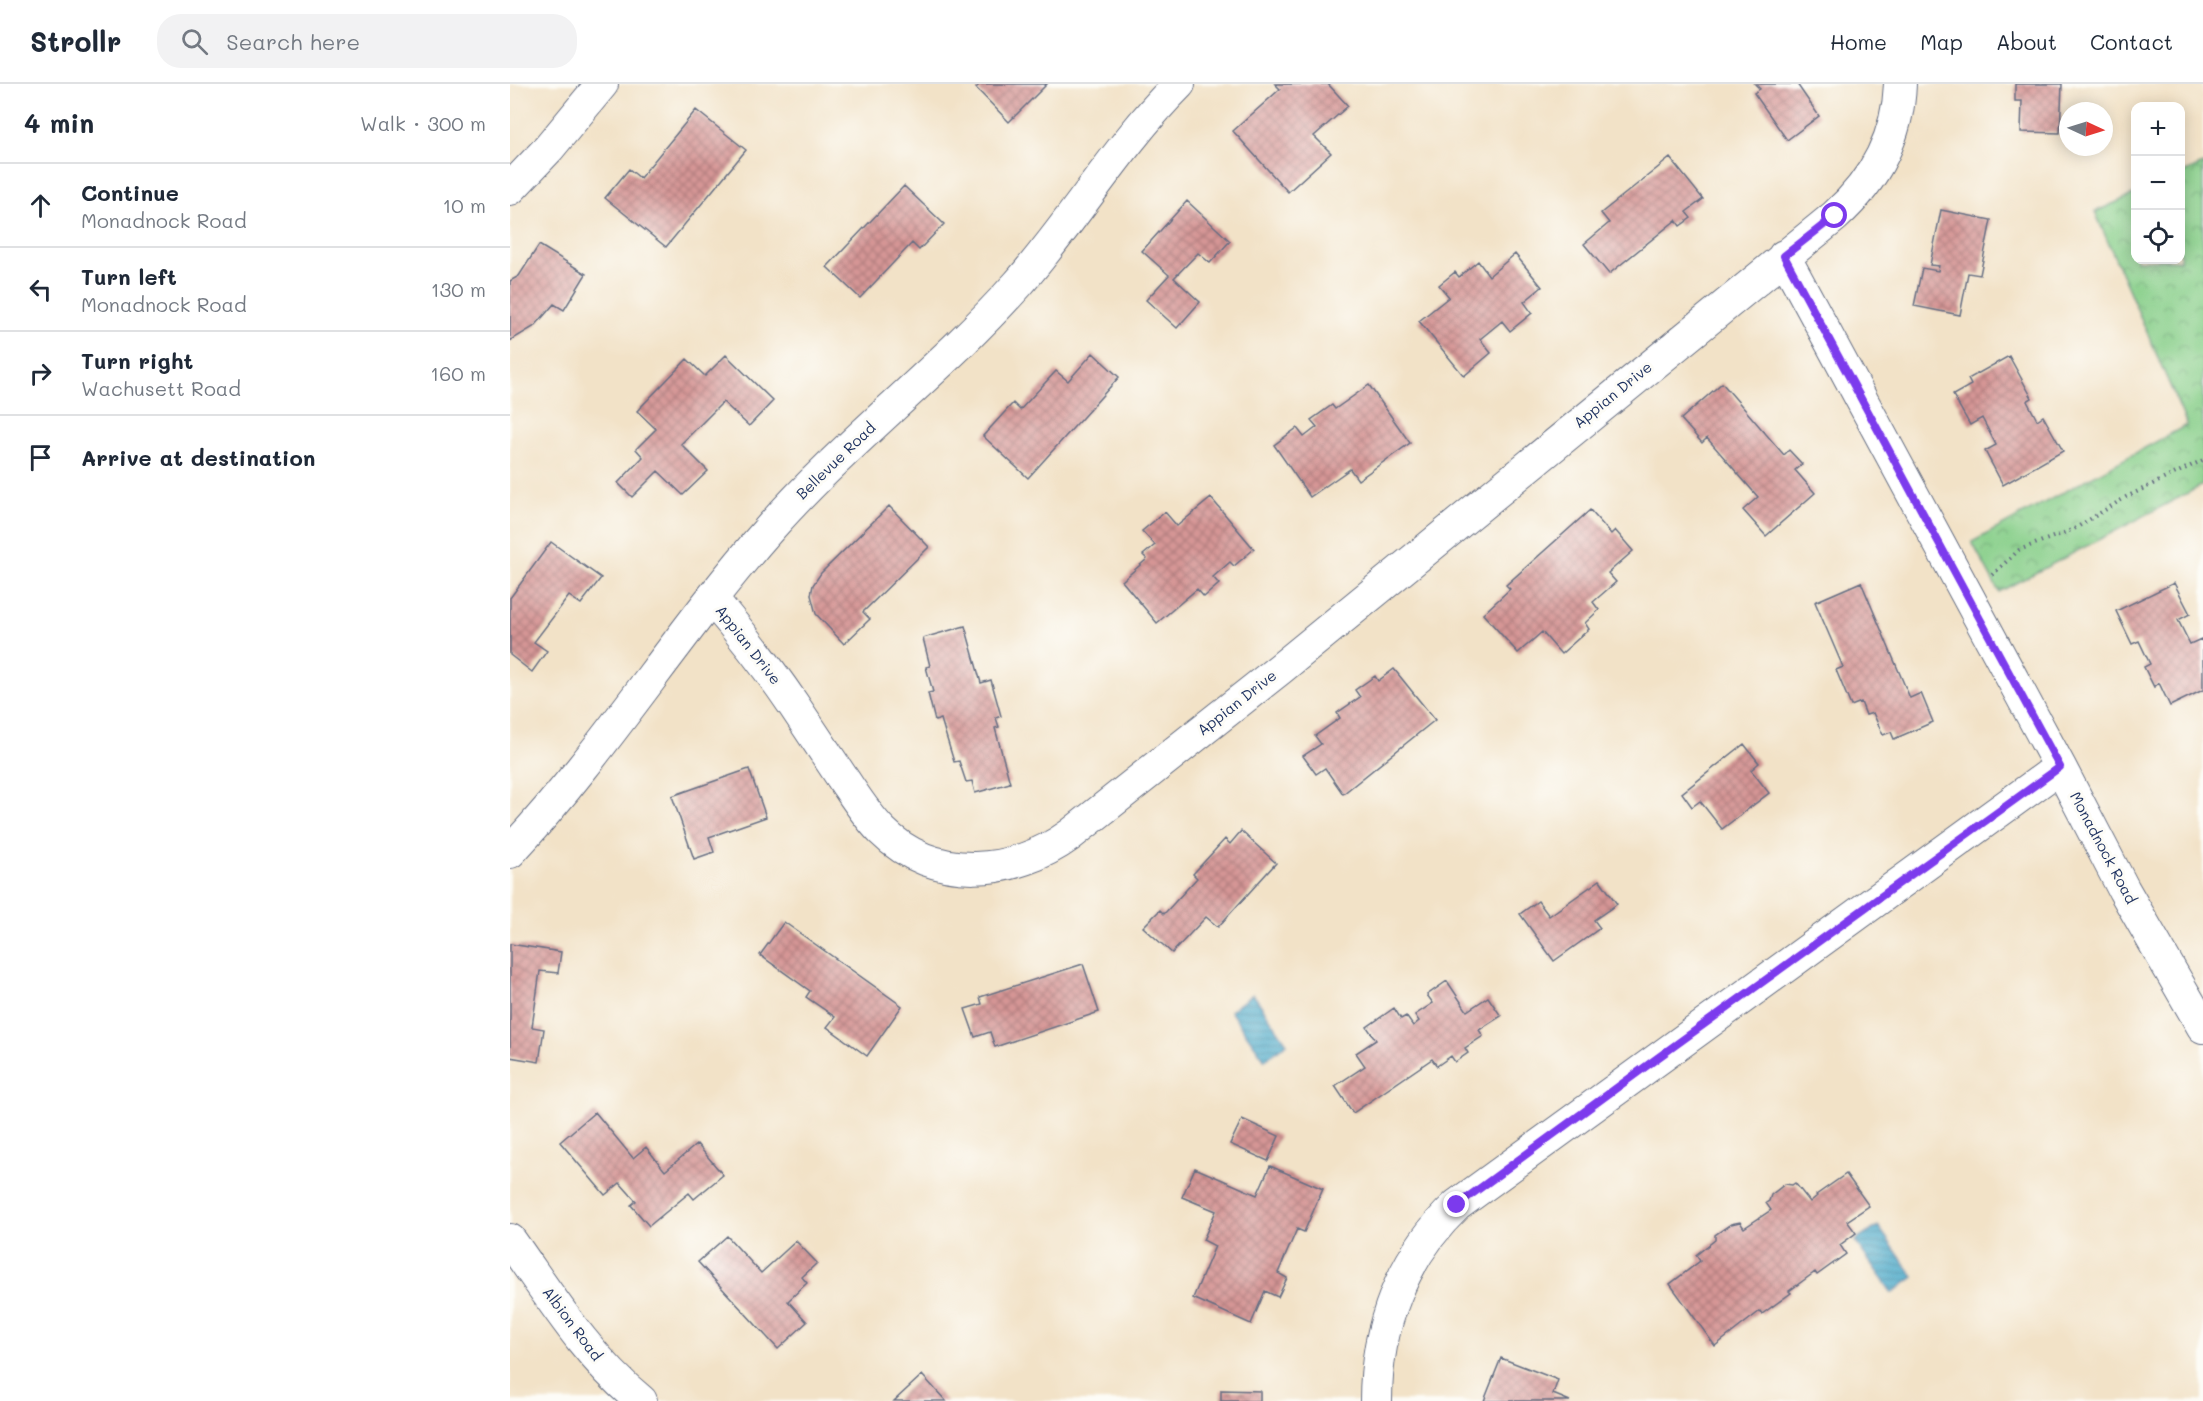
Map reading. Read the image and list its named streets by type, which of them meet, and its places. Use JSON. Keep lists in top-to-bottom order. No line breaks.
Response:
{"streets":{"street":["Appian Drive","Bellevue Road","Monadnock Road","Albion Road"]},"crossings":[["Appian Drive","Bellevue Road"],["Appian Drive","Monadnock Road"]],"north":"right","page":{"header":"Strollr","search":"Search here","nav":["Home","Map","About","Contact"],"heading":["4 min","Walk · 300 m"],"map_buttons":["+","−"],"list":[["Continue","Monadnock Road","10 m"],["Turn left","Monadnock Road","130 m"],["Turn right","Wachusett Road","160 m"],"Arrive at destination"]}}
